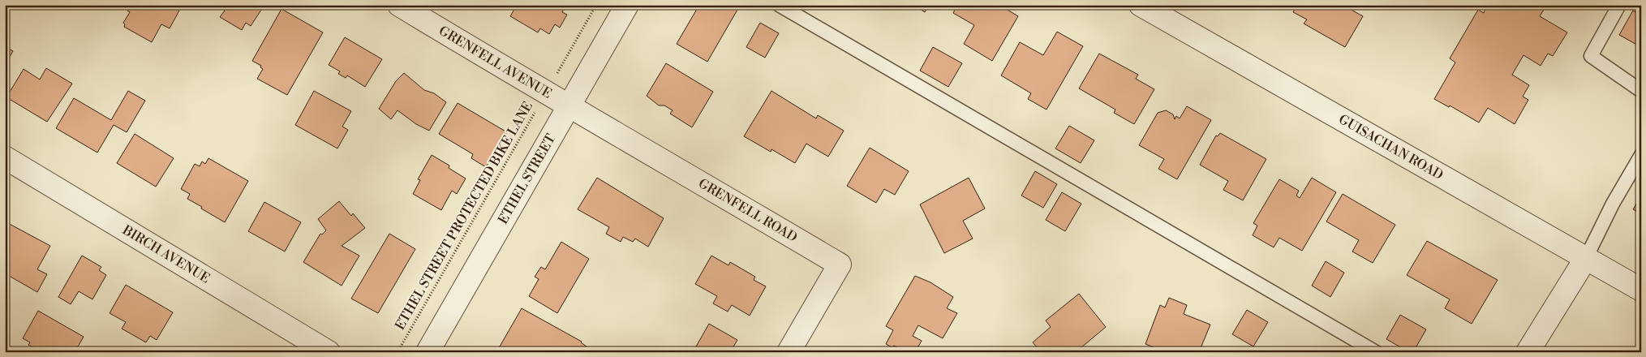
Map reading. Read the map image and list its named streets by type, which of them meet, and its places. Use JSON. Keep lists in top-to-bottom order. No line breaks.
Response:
{"streets":{"street":["GRENFELL AVENUE","GUISACHAN ROAD","ETHEL STREET","GRENFELL ROAD","BIRCH AVENUE"],"path":["ETHEL STREET PROTECTED BIKE LANE"]},"crossings":[["GRENFELL AVENUE","ETHEL STREET"],["GRENFELL AVENUE","GRENFELL ROAD"],["GRENFELL AVENUE","ETHEL STREET PROTECTED BIKE LANE"],["ETHEL STREET","GRENFELL ROAD"]]}
